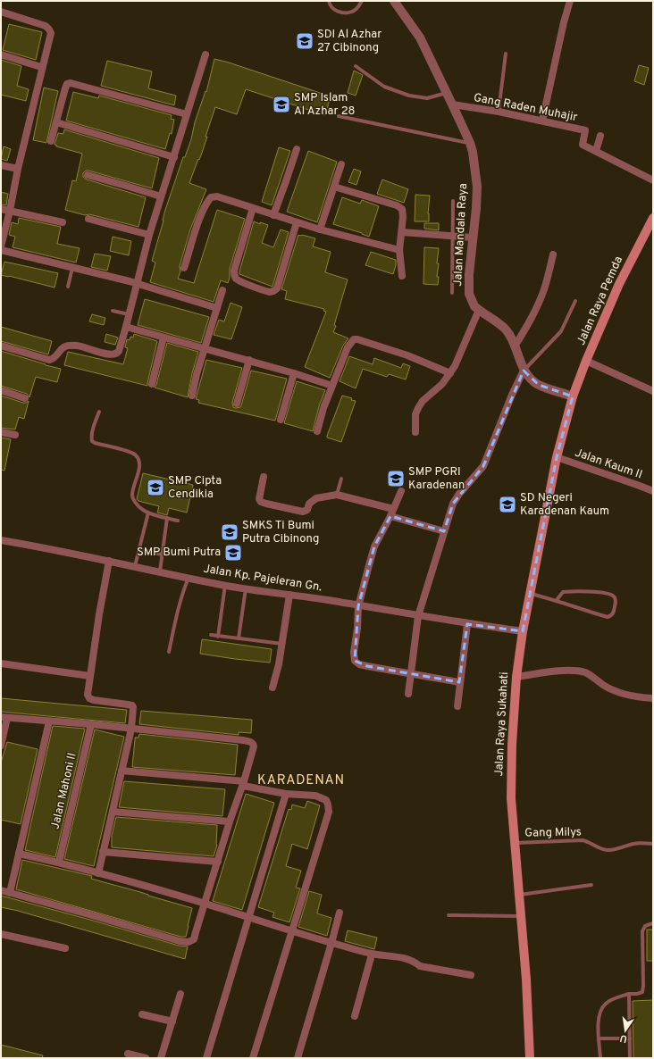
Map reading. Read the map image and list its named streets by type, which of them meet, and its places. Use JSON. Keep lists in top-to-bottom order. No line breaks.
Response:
{"streets":{"main road":["Jalan Raya Pemda","Jalan Raya Sukahati"],"street":["Gang Raden Muhajir","Jalan Mandala Raya","Jalan Kaum II","Jalan Kp. Pajeleran Gn.","Jalan Mahoni II"],"lane":["Gang Milys"]},"crossings":[["Gang Raden Muhajir","Jalan Mandala Raya"],["Jalan Mandala Raya","Jalan Raya Pemda"],["Jalan Mandala Raya","Jalan Raya Sukahati"],["Jalan Raya Pemda","Jalan Raya Sukahati"],["Jalan Kaum II","Jalan Raya Sukahati"],["Jalan Kp. Pajeleran Gn.","Jalan Raya Sukahati"],["Jalan Raya Sukahati","Gang Milys"]],"districts":["KARADENAN"],"places":{"school or university":["SDI Al Azhar 27 Cibinong","SMP Islam Al Azhar 28","SMP PGRI Karadenan","SMP Cipta Cendikia","SD Negeri Karadenan Kaum","SMKS Ti Bumi Putra Cibinong","SMP Bumi Putra"]},"north":"bottom"}
